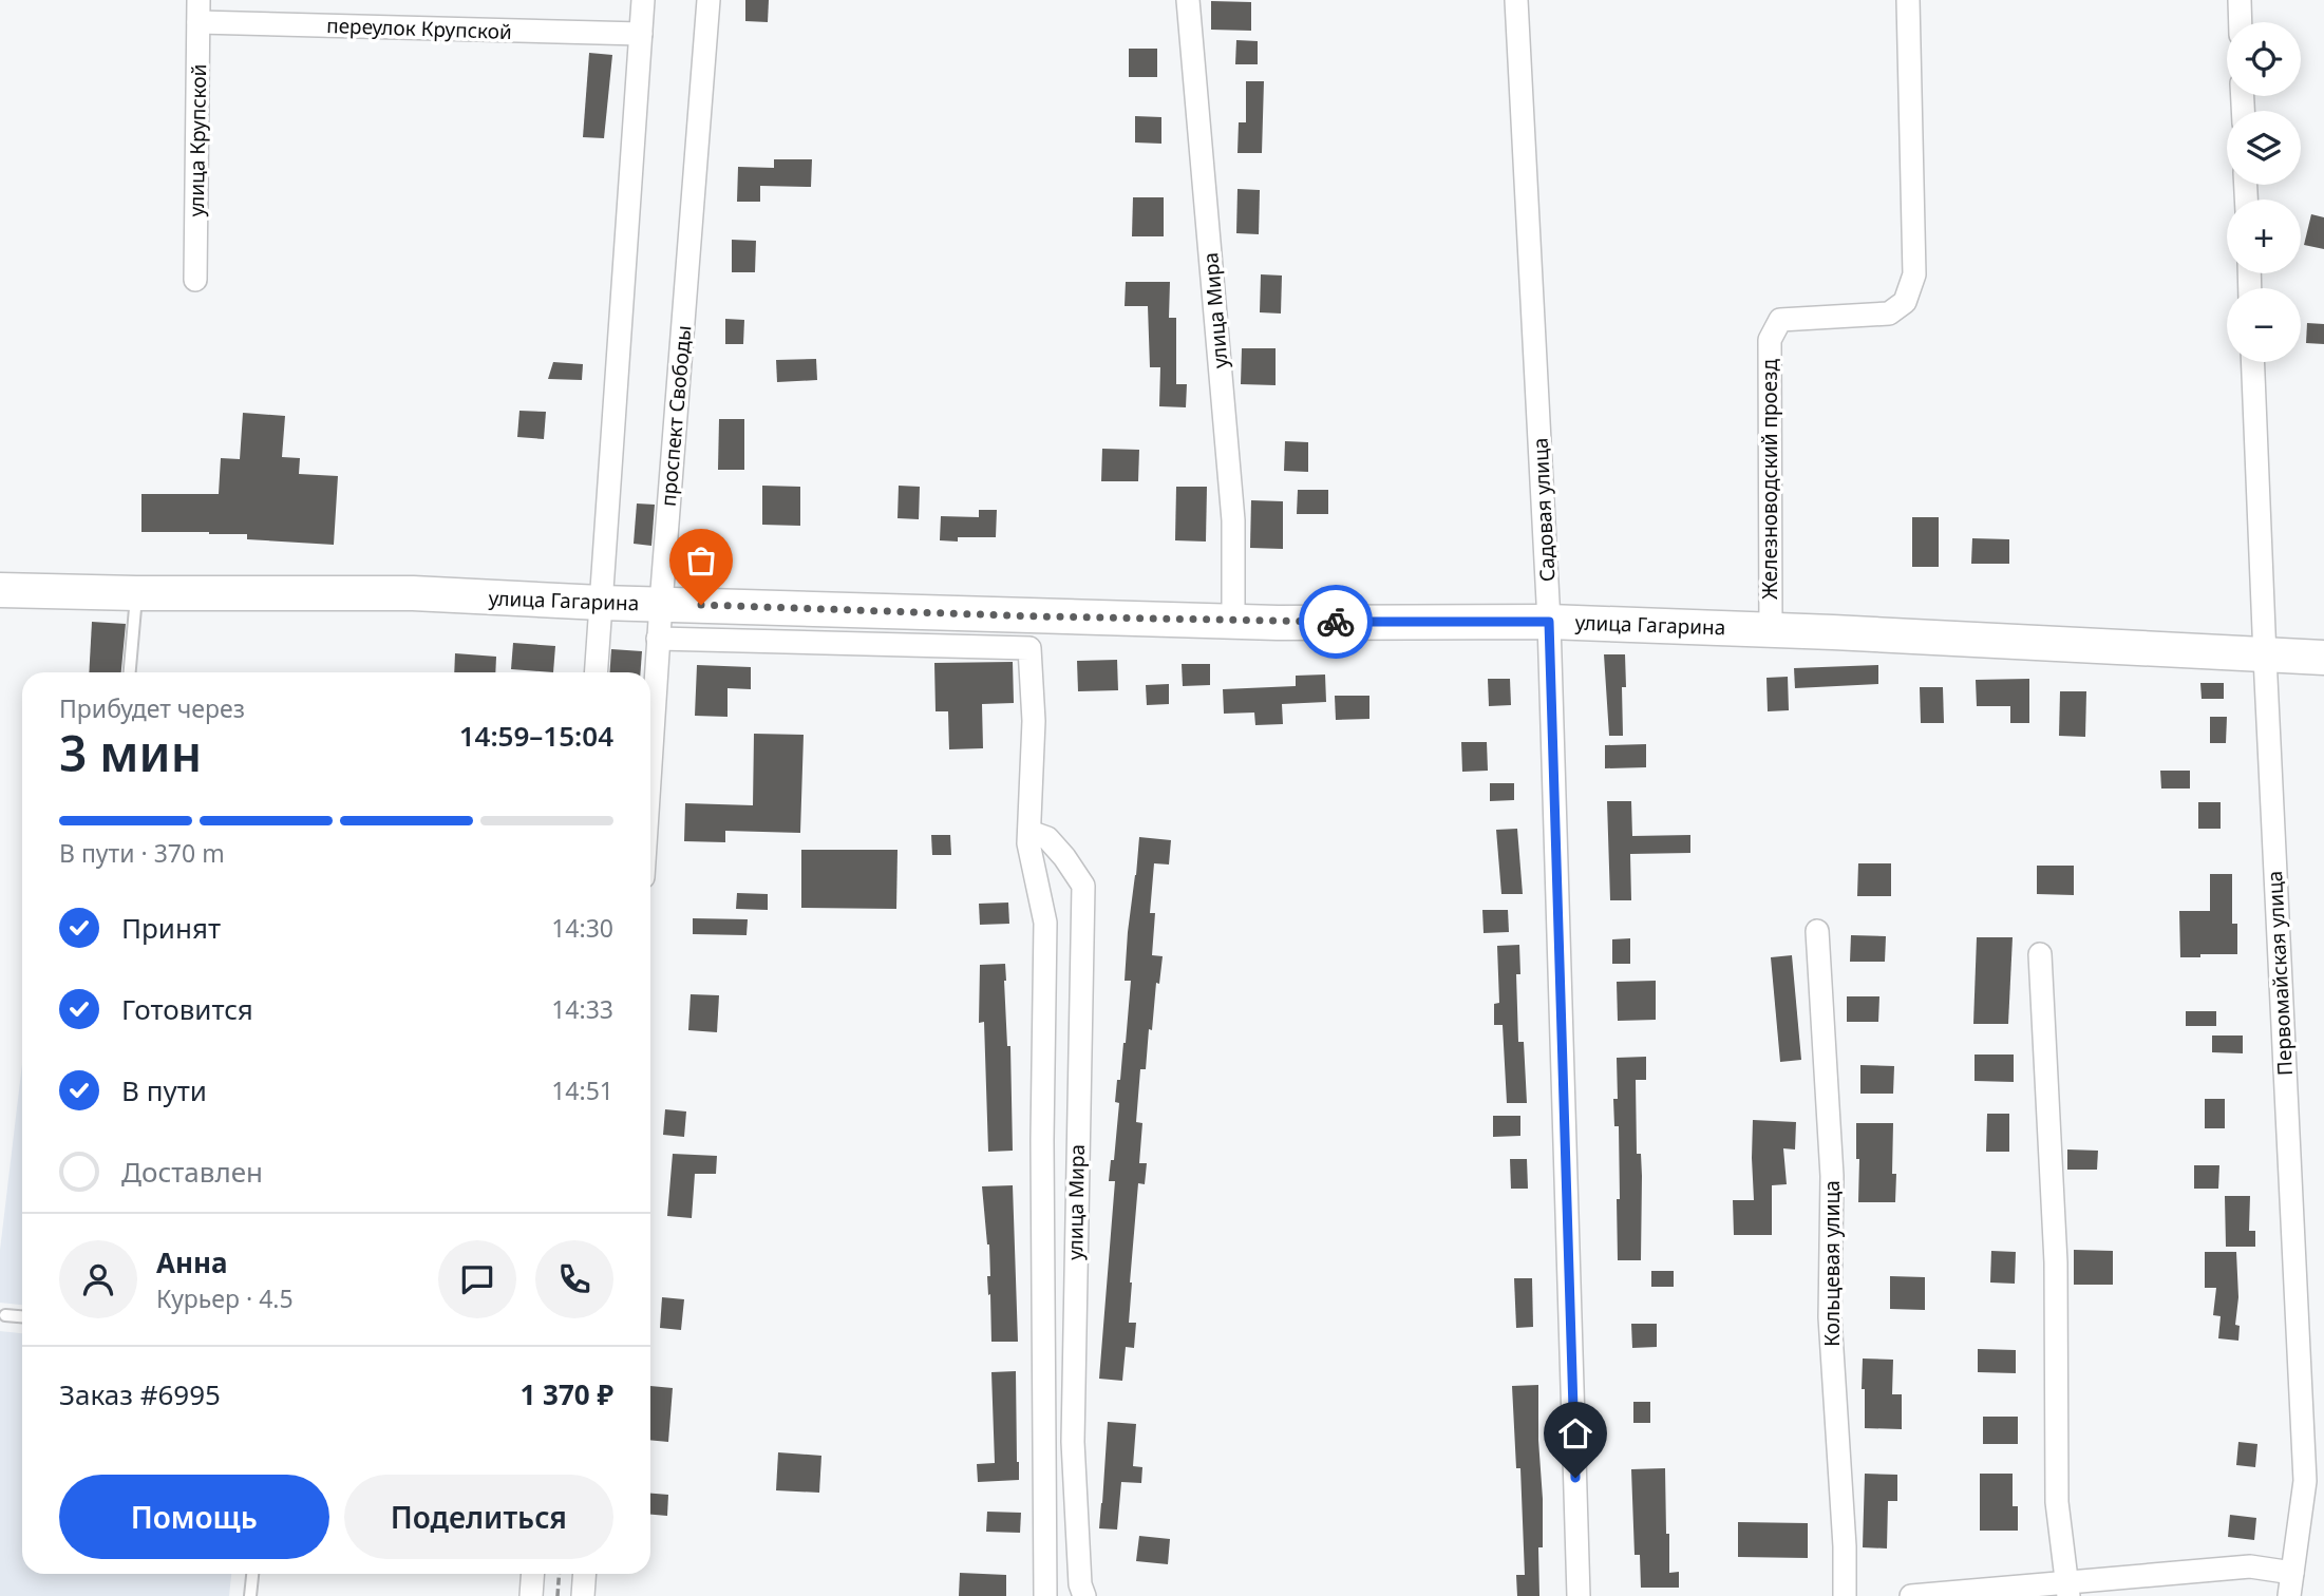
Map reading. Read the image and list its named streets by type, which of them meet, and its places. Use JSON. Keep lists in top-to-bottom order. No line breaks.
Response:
{"streets":{"main road":["улица Гагарина"],"street":["переулок Крупской","улица Крупской","улица Мира","проспект Свободы","Железноводский проезд","Садовая улица","Первомайская улица","Кольцевая улица"]},"crossings":[["переулок Крупской","улица Крупской"],["улица Мира","проспект Свободы"],["улица Мира","улица Гагарина"],["проспект Свободы","улица Гагарина"],["Железноводский проезд","улица Гагарина"],["Садовая улица","улица Гагарина"],["улица Гагарина","Первомайская улица"]],"page":{"map_buttons":["+","−"],"heading":["3 мин","Прибудет через","14:59–15:04"],"panel":["Анна","Курьер · 4.5","Заказ #6995","1 370 ₽"],"bar":"В пути · 370 m","list":[["Принят","14:30"],["Готовится","14:33"],["В пути","14:51"],"Доставлен"],"buttons":["Помощь","Поделиться"]}}
